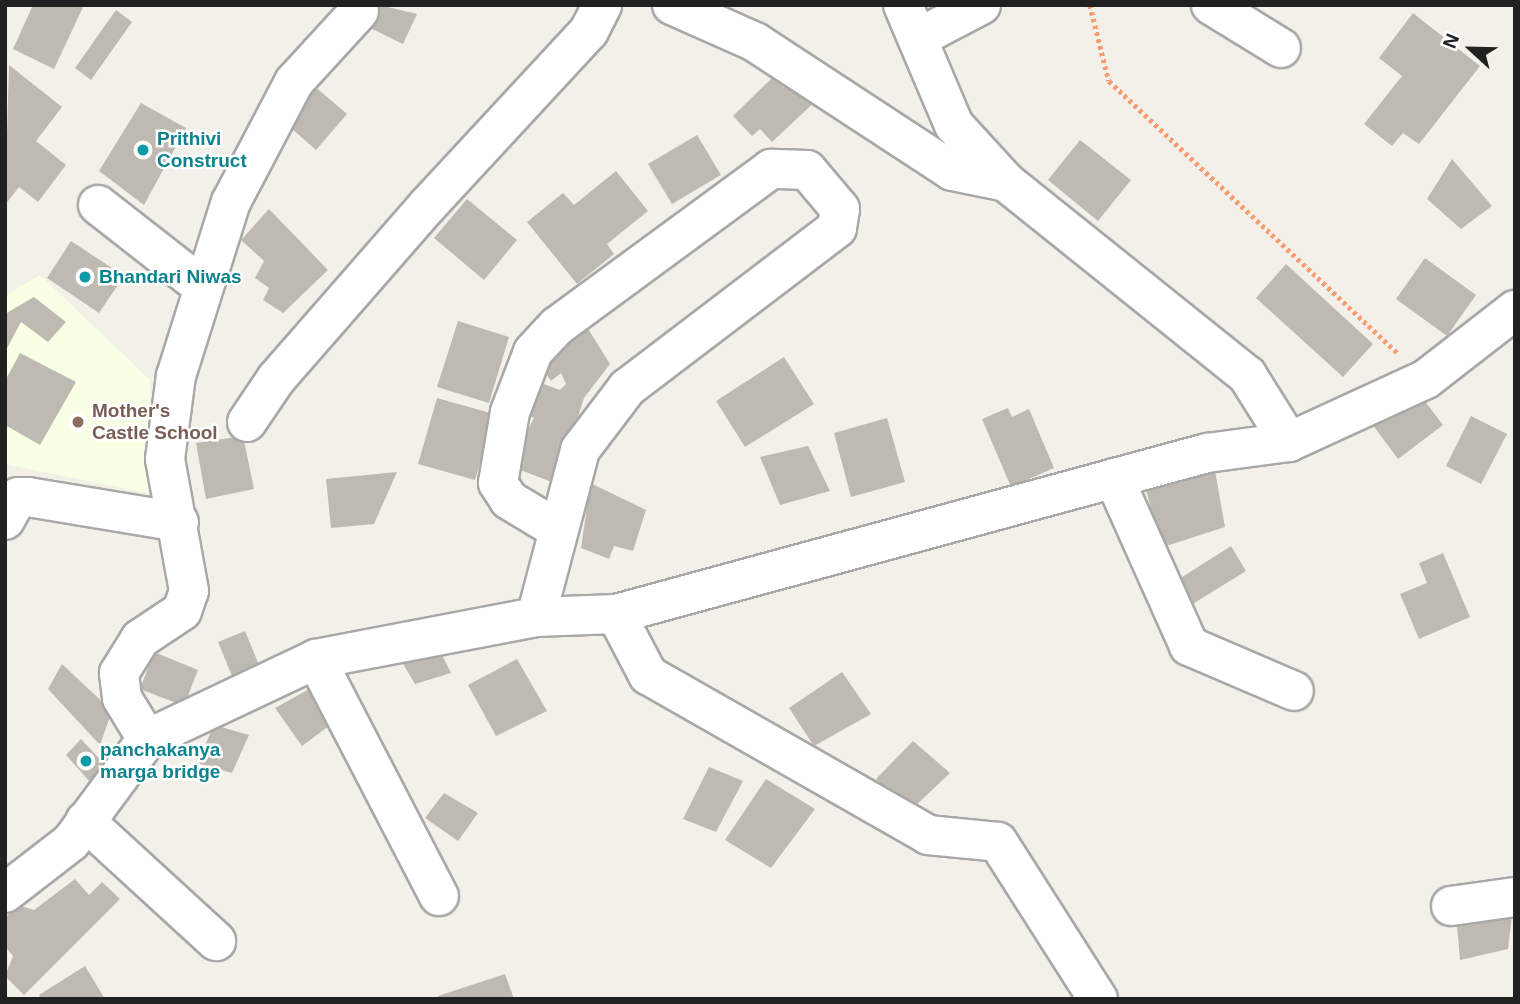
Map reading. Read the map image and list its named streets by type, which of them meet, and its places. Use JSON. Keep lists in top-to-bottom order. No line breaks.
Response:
{"places":["Prithivi Construct","Bhandari Niwas","Mother's Castle School","panchakanya marga bridge"],"north":"left"}
